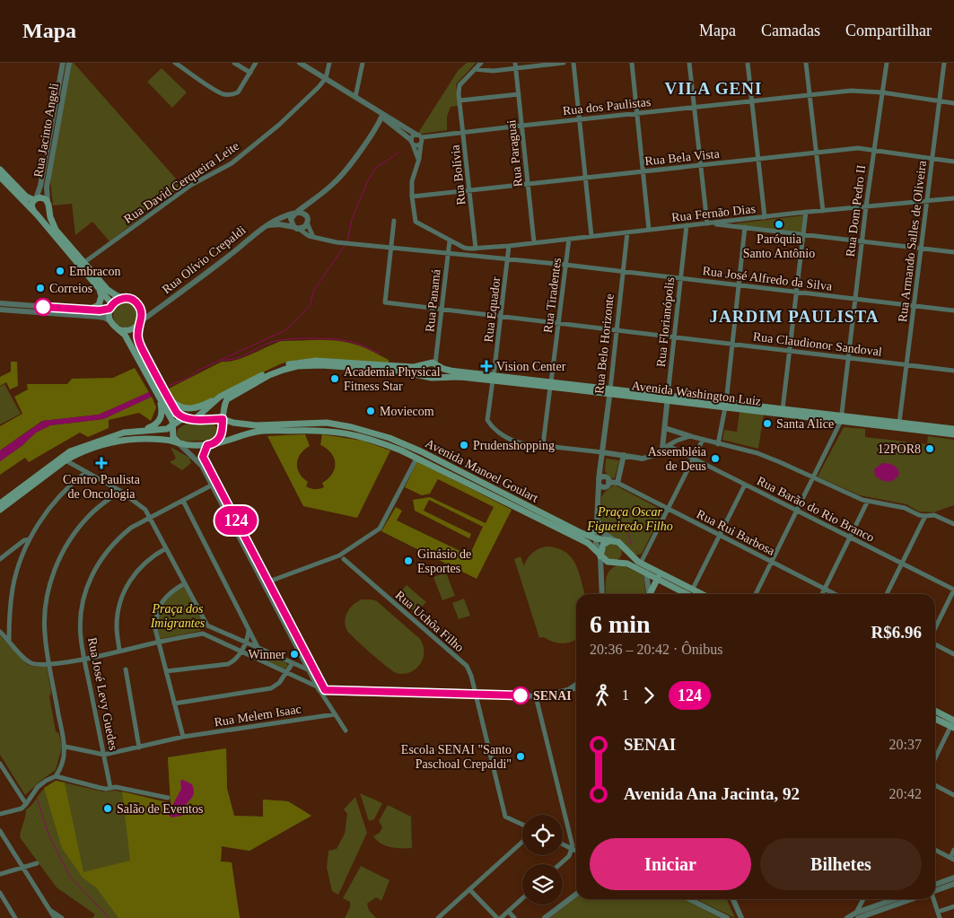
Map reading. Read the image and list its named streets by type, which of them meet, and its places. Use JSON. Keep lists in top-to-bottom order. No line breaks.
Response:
{"streets":{"main road":["Avenida Washington Luiz","Avenida Manoel Goulart"],"street":["Rua dos Paulistas","Rua Jacinto Angeli","Rua Paraguai","Rua Bela Vista","Rua Bolívia","Rua David Cerqueira Leite","Rua Dom Pedro II","Rua Fernão Dias","Rua Armando Salles de Oliveira","Rua Olívio Crepaldi","Rua José Alfredo da Silva","Rua Tiradentes","Rua Panamá","Rua Equador","Rua Florianópolis","Rua Belo Horizonte","Rua Claudionor Sandoval","Rua Barão do Rio Branco","Rua Rui Barbosa","Rua Uchôa Filho","Rua José Levy Guedes","Rua Melem Isaac"]},"crossings":[["Rua dos Paulistas","Rua Paraguai"],["Rua dos Paulistas","Rua Bolívia"],["Rua dos Paulistas","Rua Dom Pedro II"],["Rua dos Paulistas","Rua Armando Salles de Oliveira"],["Rua Paraguai","Rua Bela Vista"],["Rua Paraguai","Rua Fernão Dias"],["Rua Bela Vista","Rua Bolívia"],["Rua Bela Vista","Rua Dom Pedro II"],["Rua Bela Vista","Rua Fernão Dias"],["Rua Bela Vista","Rua Armando Salles de Oliveira"],["Rua Bolívia","Rua Fernão Dias"],["Rua Dom Pedro II","Rua Fernão Dias"],["Rua Dom Pedro II","Rua José Alfredo da Silva"],["Rua Dom Pedro II","Rua Claudionor Sandoval"],["Rua Dom Pedro II","Avenida Washington Luiz"],["Rua Fernão Dias","Rua Armando Salles de Oliveira"],["Rua Fernão Dias","Rua Tiradentes"],["Rua Fernão Dias","Rua Panamá"],["Rua Fernão Dias","Rua Equador"],["Rua Fernão Dias","Rua Florianópolis"],["Rua Fernão Dias","Rua Belo Horizonte"],["Rua Armando Salles de Oliveira","Rua José Alfredo da Silva"],["Rua Armando Salles de Oliveira","Rua Claudionor Sandoval"],["Rua Armando Salles de Oliveira","Avenida Washington Luiz"],["Rua Olívio Crepaldi","Rua José Alfredo da Silva"],["Rua José Alfredo da Silva","Rua Tiradentes"],["Rua José Alfredo da Silva","Rua Panamá"],["Rua José Alfredo da Silva","Rua Equador"],["Rua José Alfredo da Silva","Rua Florianópolis"],["Rua José Alfredo da Silva","Rua Belo Horizonte"],["Rua José Alfredo da Silva","Rua Claudionor Sandoval"],["Rua Tiradentes","Rua Equador"],["Rua Tiradentes","Rua Claudionor Sandoval"],["Rua Tiradentes","Avenida Washington Luiz"],["Rua Panamá","Rua Claudionor Sandoval"],["Rua Panamá","Avenida Washington Luiz"],["Rua Equador","Rua Claudionor Sandoval"],["Rua Equador","Avenida Washington Luiz"],["Rua Florianópolis","Rua Claudionor Sandoval"],["Rua Florianópolis","Avenida Washington Luiz"],["Rua Belo Horizonte","Rua Claudionor Sandoval"],["Rua Belo Horizonte","Avenida Washington Luiz"],["Rua José Levy Guedes","Rua Melem Isaac"]],"districts":["VILA GENI","JARDIM PAULISTA"],"parks":["Praça Oscar Figueiredo Filho","Praça dos Imigrantes"],"places":{"other":["Paróquia Santo Antônio","Embracon","Correios","Academia Physical Fitness Star","Moviecom","Santa Alice","Prudenshopping","12POR8","Assembléia de Deus","Ginásio de Esportes","Winner","SENAI","Escola SENAI \"Santo Paschoal Crepaldi\"","Salão de Eventos"],"health":["Vision Center","Centro Paulista de Oncologia"]},"lines":["bus line 124"],"page":{"header":"Mapa","nav":["Mapa","Camadas","Compartilhar"],"on_map":"124","heading":["6 min","20:36 – 20:42 · Ônibus","R$6.96"],"legs":["1","124"],"list":[{"name":"SENAI","value":"20:37"},{"name":"Avenida Ana Jacinta, 92","value":"20:42"}],"buttons":["Iniciar","Bilhetes"]}}
